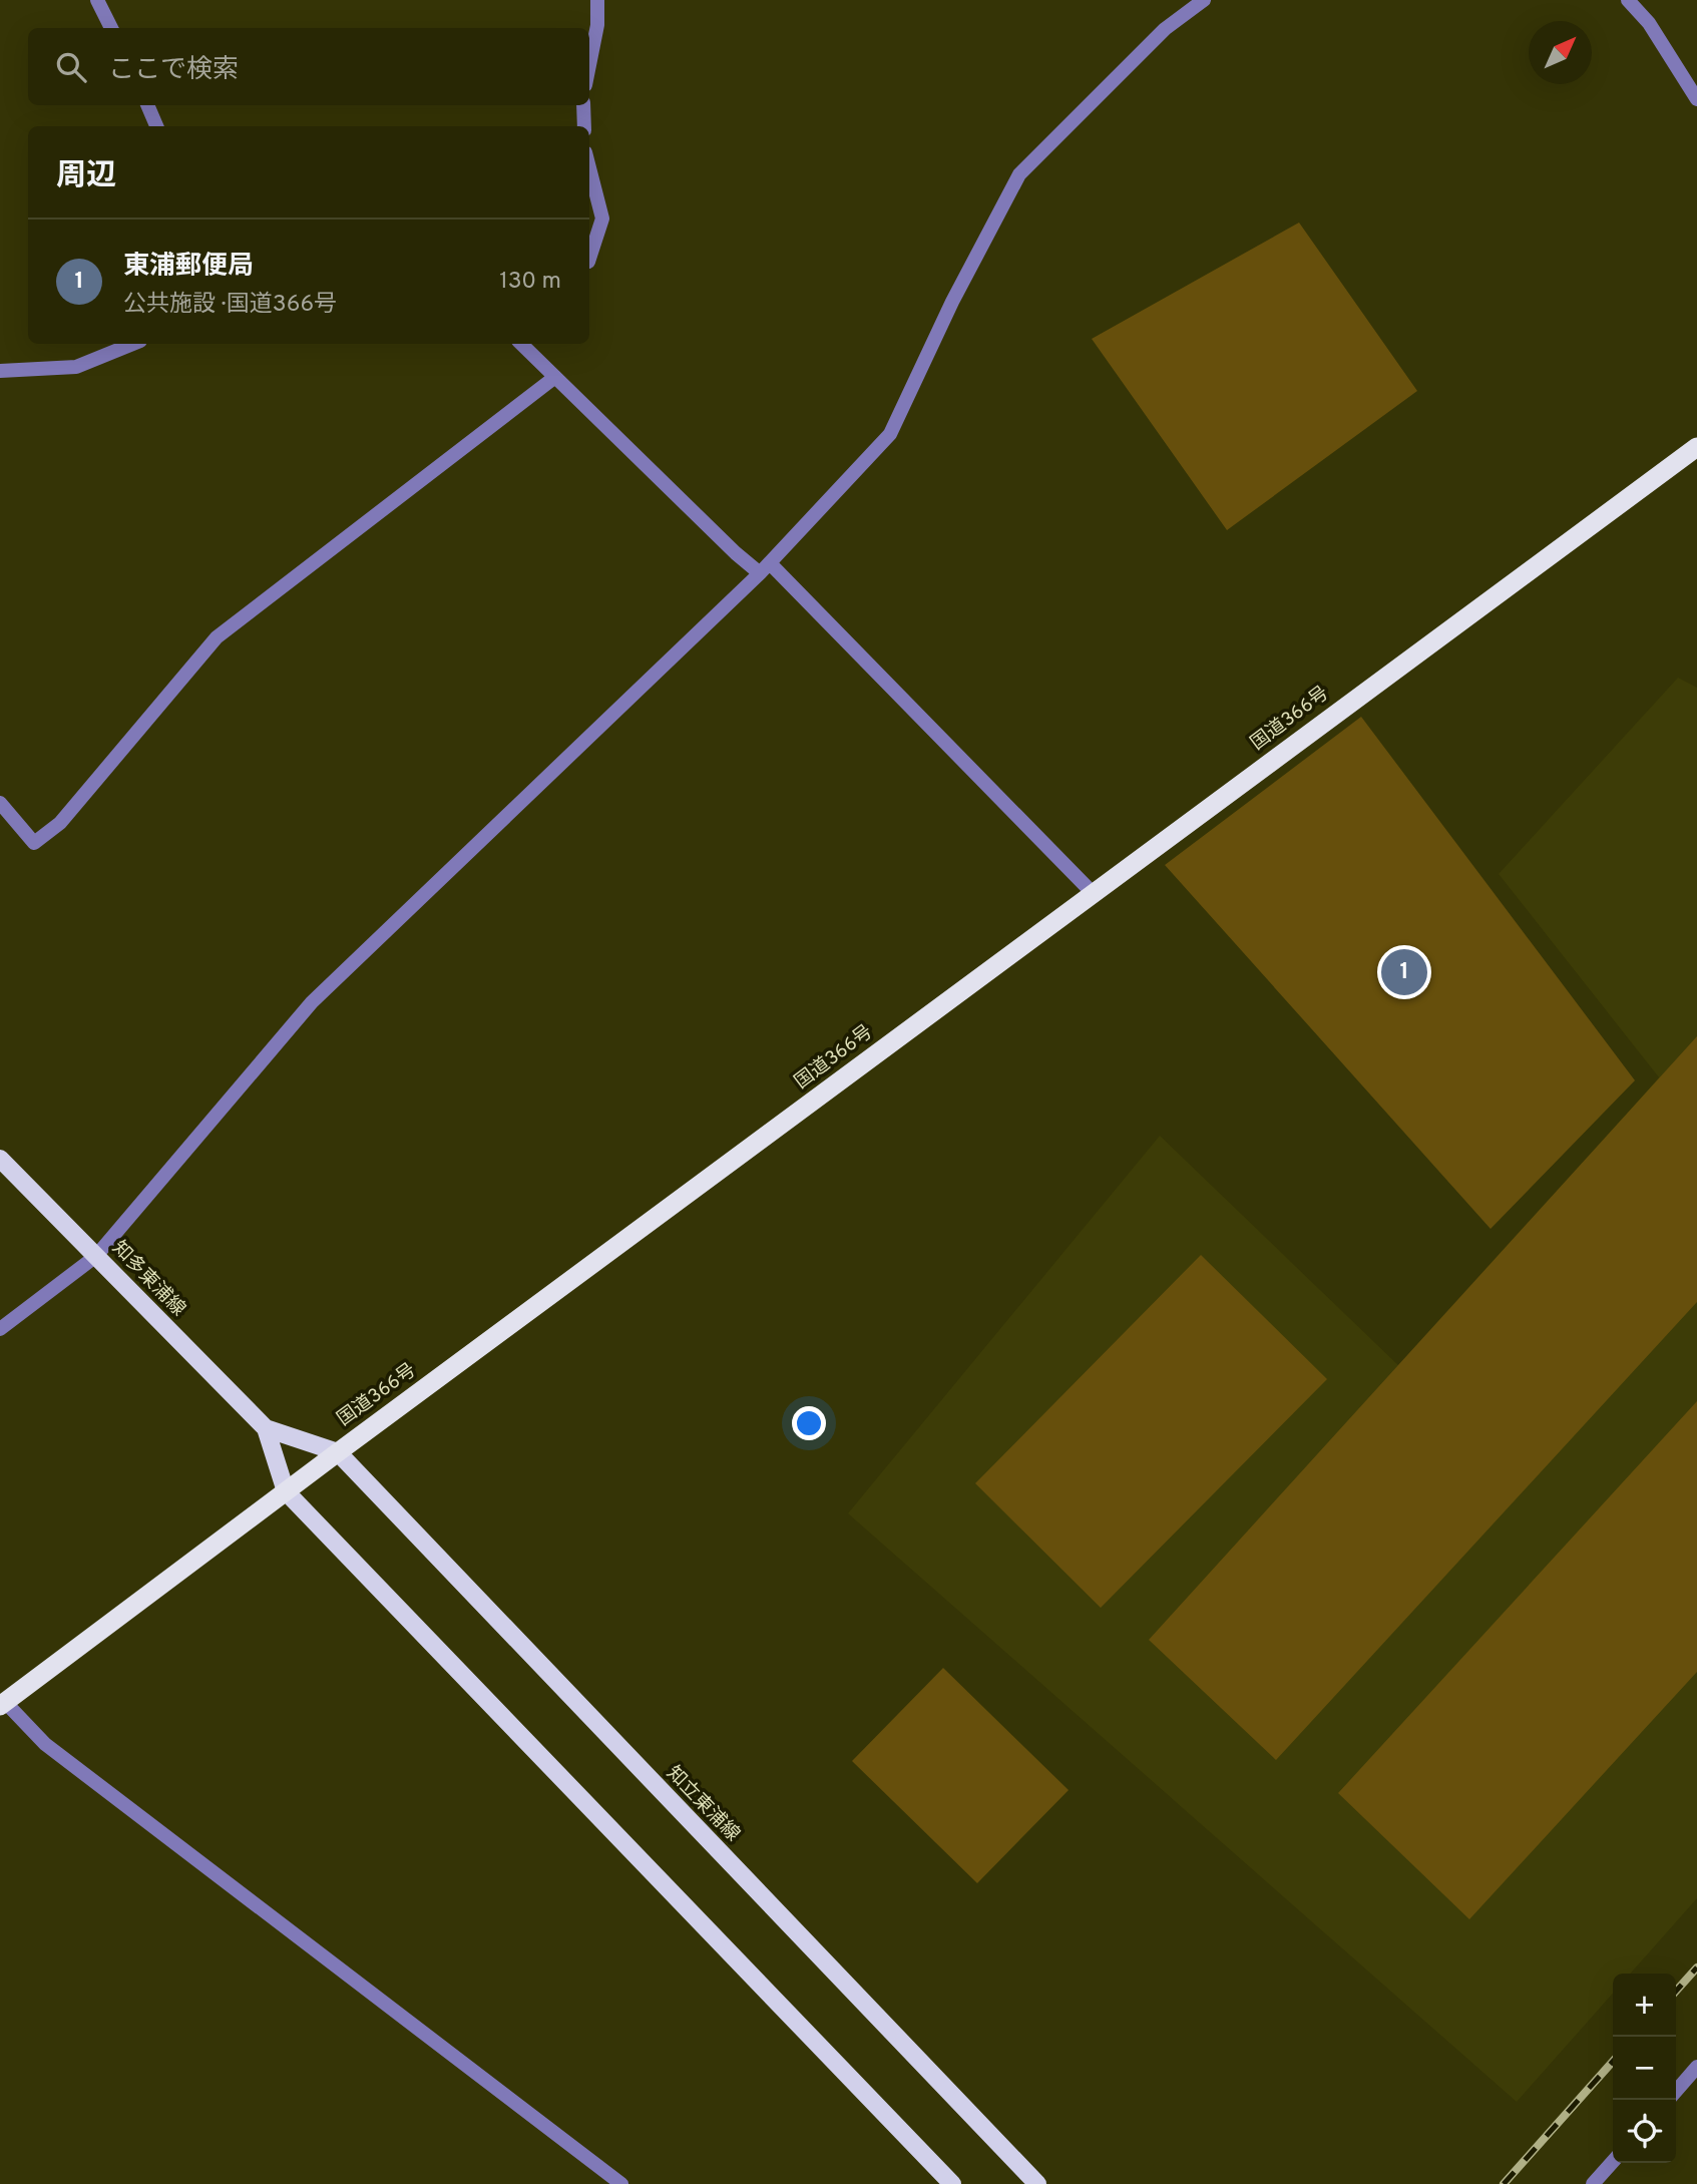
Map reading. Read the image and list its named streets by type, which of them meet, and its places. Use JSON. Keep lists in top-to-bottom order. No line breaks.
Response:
{"streets":{"highway":["国道366号"],"main road":["知多東浦線","知立東浦線"]},"crossings":[["国道366号","知多東浦線"],["国道366号","知立東浦線"],["知多東浦線","知立東浦線"]],"north":"top right","page":{"search":"ここで検索","heading":"周辺","list":[{"mark":"1","name":"東浦郵便局","note":"公共施設 · 国道366号","value":"130 m"}],"pins":"1","map_buttons":["+","−"]}}
